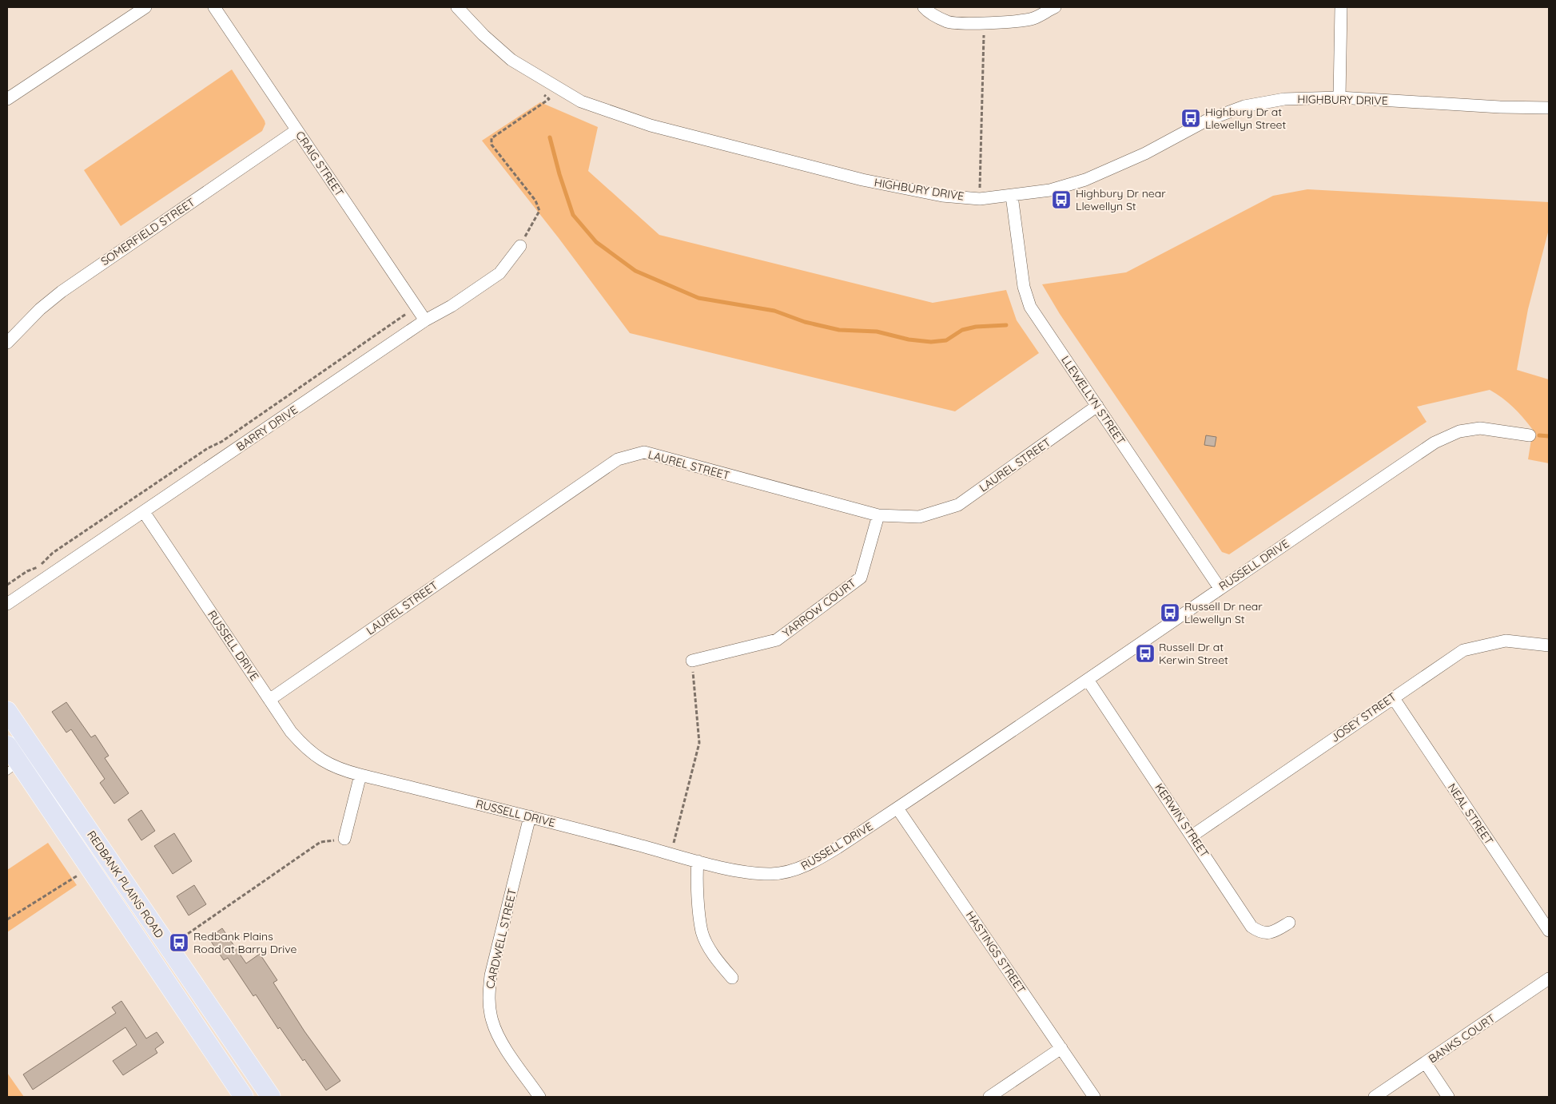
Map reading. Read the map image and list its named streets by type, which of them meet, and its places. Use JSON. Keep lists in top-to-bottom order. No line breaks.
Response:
{"streets":{"main road":["REDBANK PLAINS ROAD"],"street":["HIGHBURY DRIVE","CRAIG STREET","SOMERFIELD STREET","LLEWELLYN STREET","BARRY DRIVE","LAUREL STREET","RUSSELL DRIVE","YARROW COURT","JOSEY STREET","NEAL STREET","KERWIN STREET","CARDWELL STREET","HASTINGS STREET","BANKS COURT"]},"crossings":[["HIGHBURY DRIVE","LLEWELLYN STREET"],["CRAIG STREET","SOMERFIELD STREET"],["CRAIG STREET","BARRY DRIVE"],["LLEWELLYN STREET","LAUREL STREET"],["LLEWELLYN STREET","RUSSELL DRIVE"],["BARRY DRIVE","RUSSELL DRIVE"],["LAUREL STREET","RUSSELL DRIVE"],["LAUREL STREET","YARROW COURT"],["RUSSELL DRIVE","KERWIN STREET"],["RUSSELL DRIVE","CARDWELL STREET"],["RUSSELL DRIVE","HASTINGS STREET"],["JOSEY STREET","NEAL STREET"],["JOSEY STREET","KERWIN STREET"]],"places":{"bus stop":["Highbury Dr at Llewellyn Street","Highbury Dr near Llewellyn St","Russell Dr near Llewellyn St","Russell Dr at Kerwin Street","Redbank Plains Road at Barry Drive"]}}
